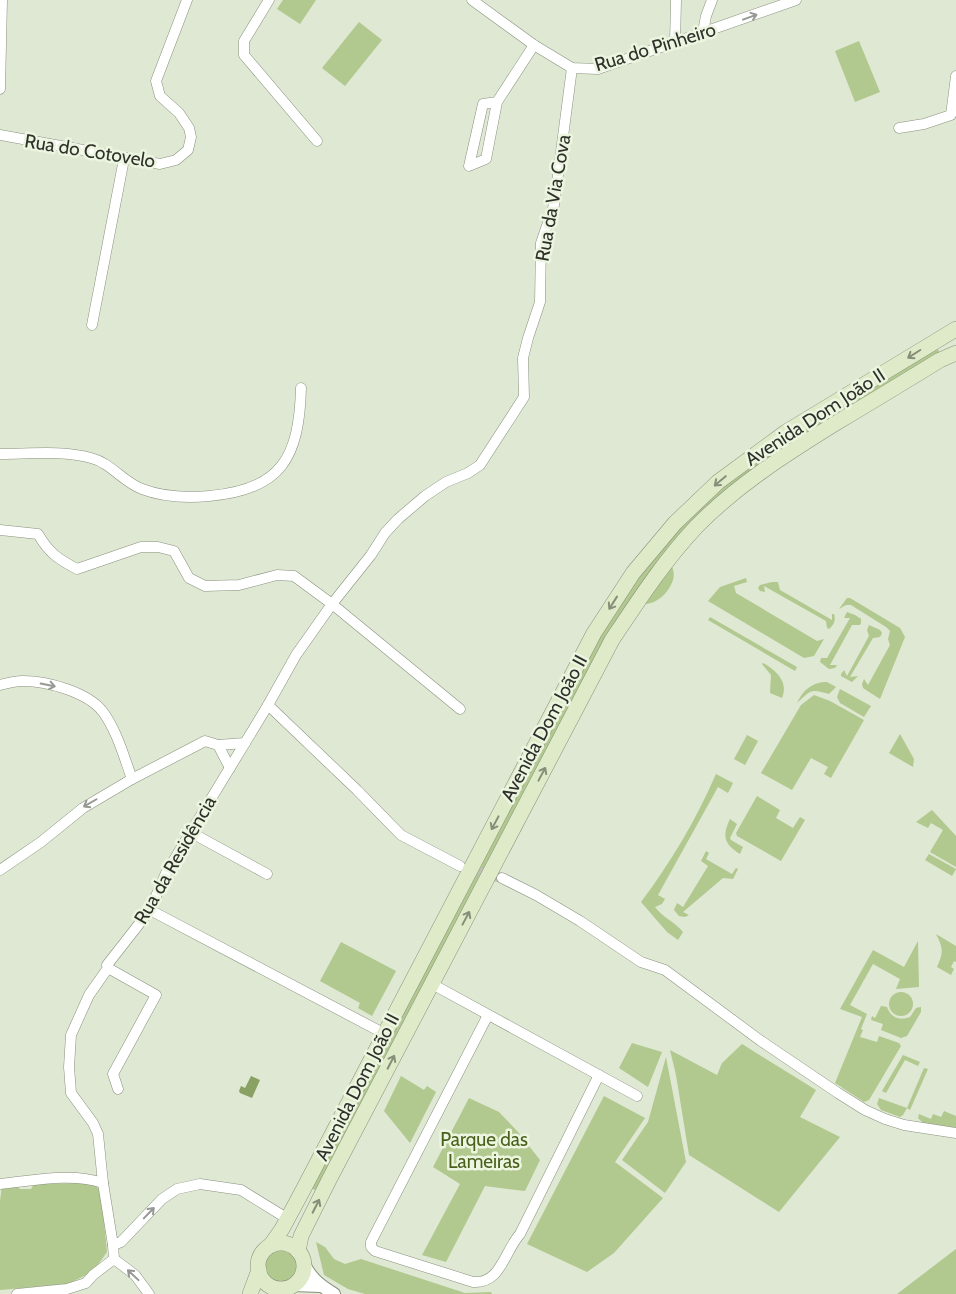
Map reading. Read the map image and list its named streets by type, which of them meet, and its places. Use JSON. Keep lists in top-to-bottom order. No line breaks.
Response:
{"streets":{"main road":["Avenida Dom João II"],"street":["Rua do Pinheiro","Rua do Cotovelo","Rua da Via Cova","Rua da Residência"]},"crossings":[["Rua do Pinheiro","Rua da Via Cova"],["Rua da Via Cova","Rua da Residência"]],"parks":["Parque das Lameiras"]}
